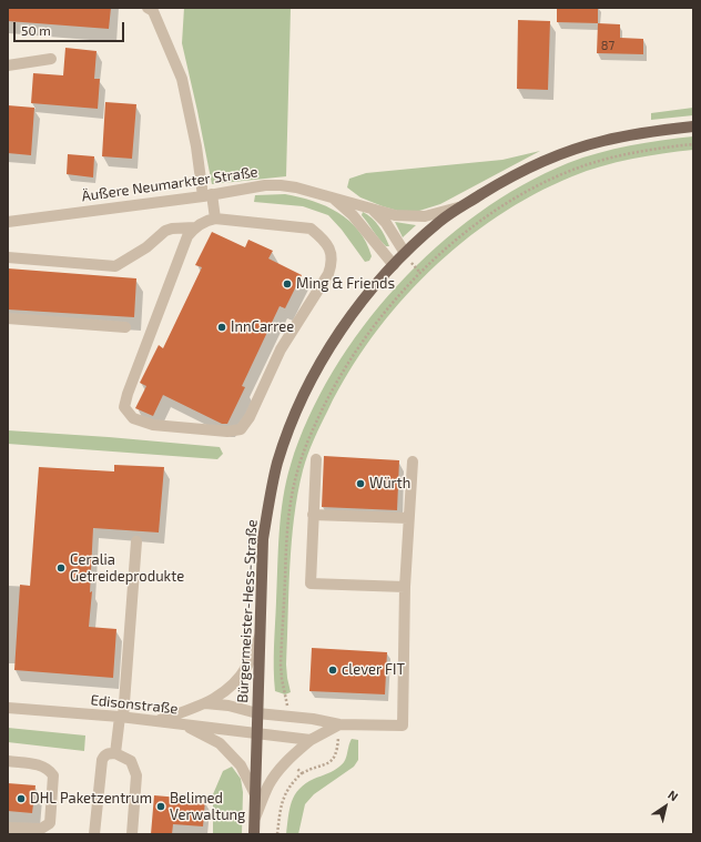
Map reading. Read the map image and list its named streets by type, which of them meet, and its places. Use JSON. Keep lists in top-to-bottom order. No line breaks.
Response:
{"streets":{"main road":["Äußere Neumarkter Straße","Bürgermeister-Hess-Straße"],"street":["Edisonstraße"]},"crossings":[["Äußere Neumarkter Straße","Bürgermeister-Hess-Straße"],["Bürgermeister-Hess-Straße","Edisonstraße"]],"places":["Ming & Friends","InnCarree","Würth","Ceralia Getreideprodukte","clever FIT","DHL Paketzentrum","Belimed Verwaltung"],"house_numbers":["87"],"scale_bar":"50 m","north":"top right"}
